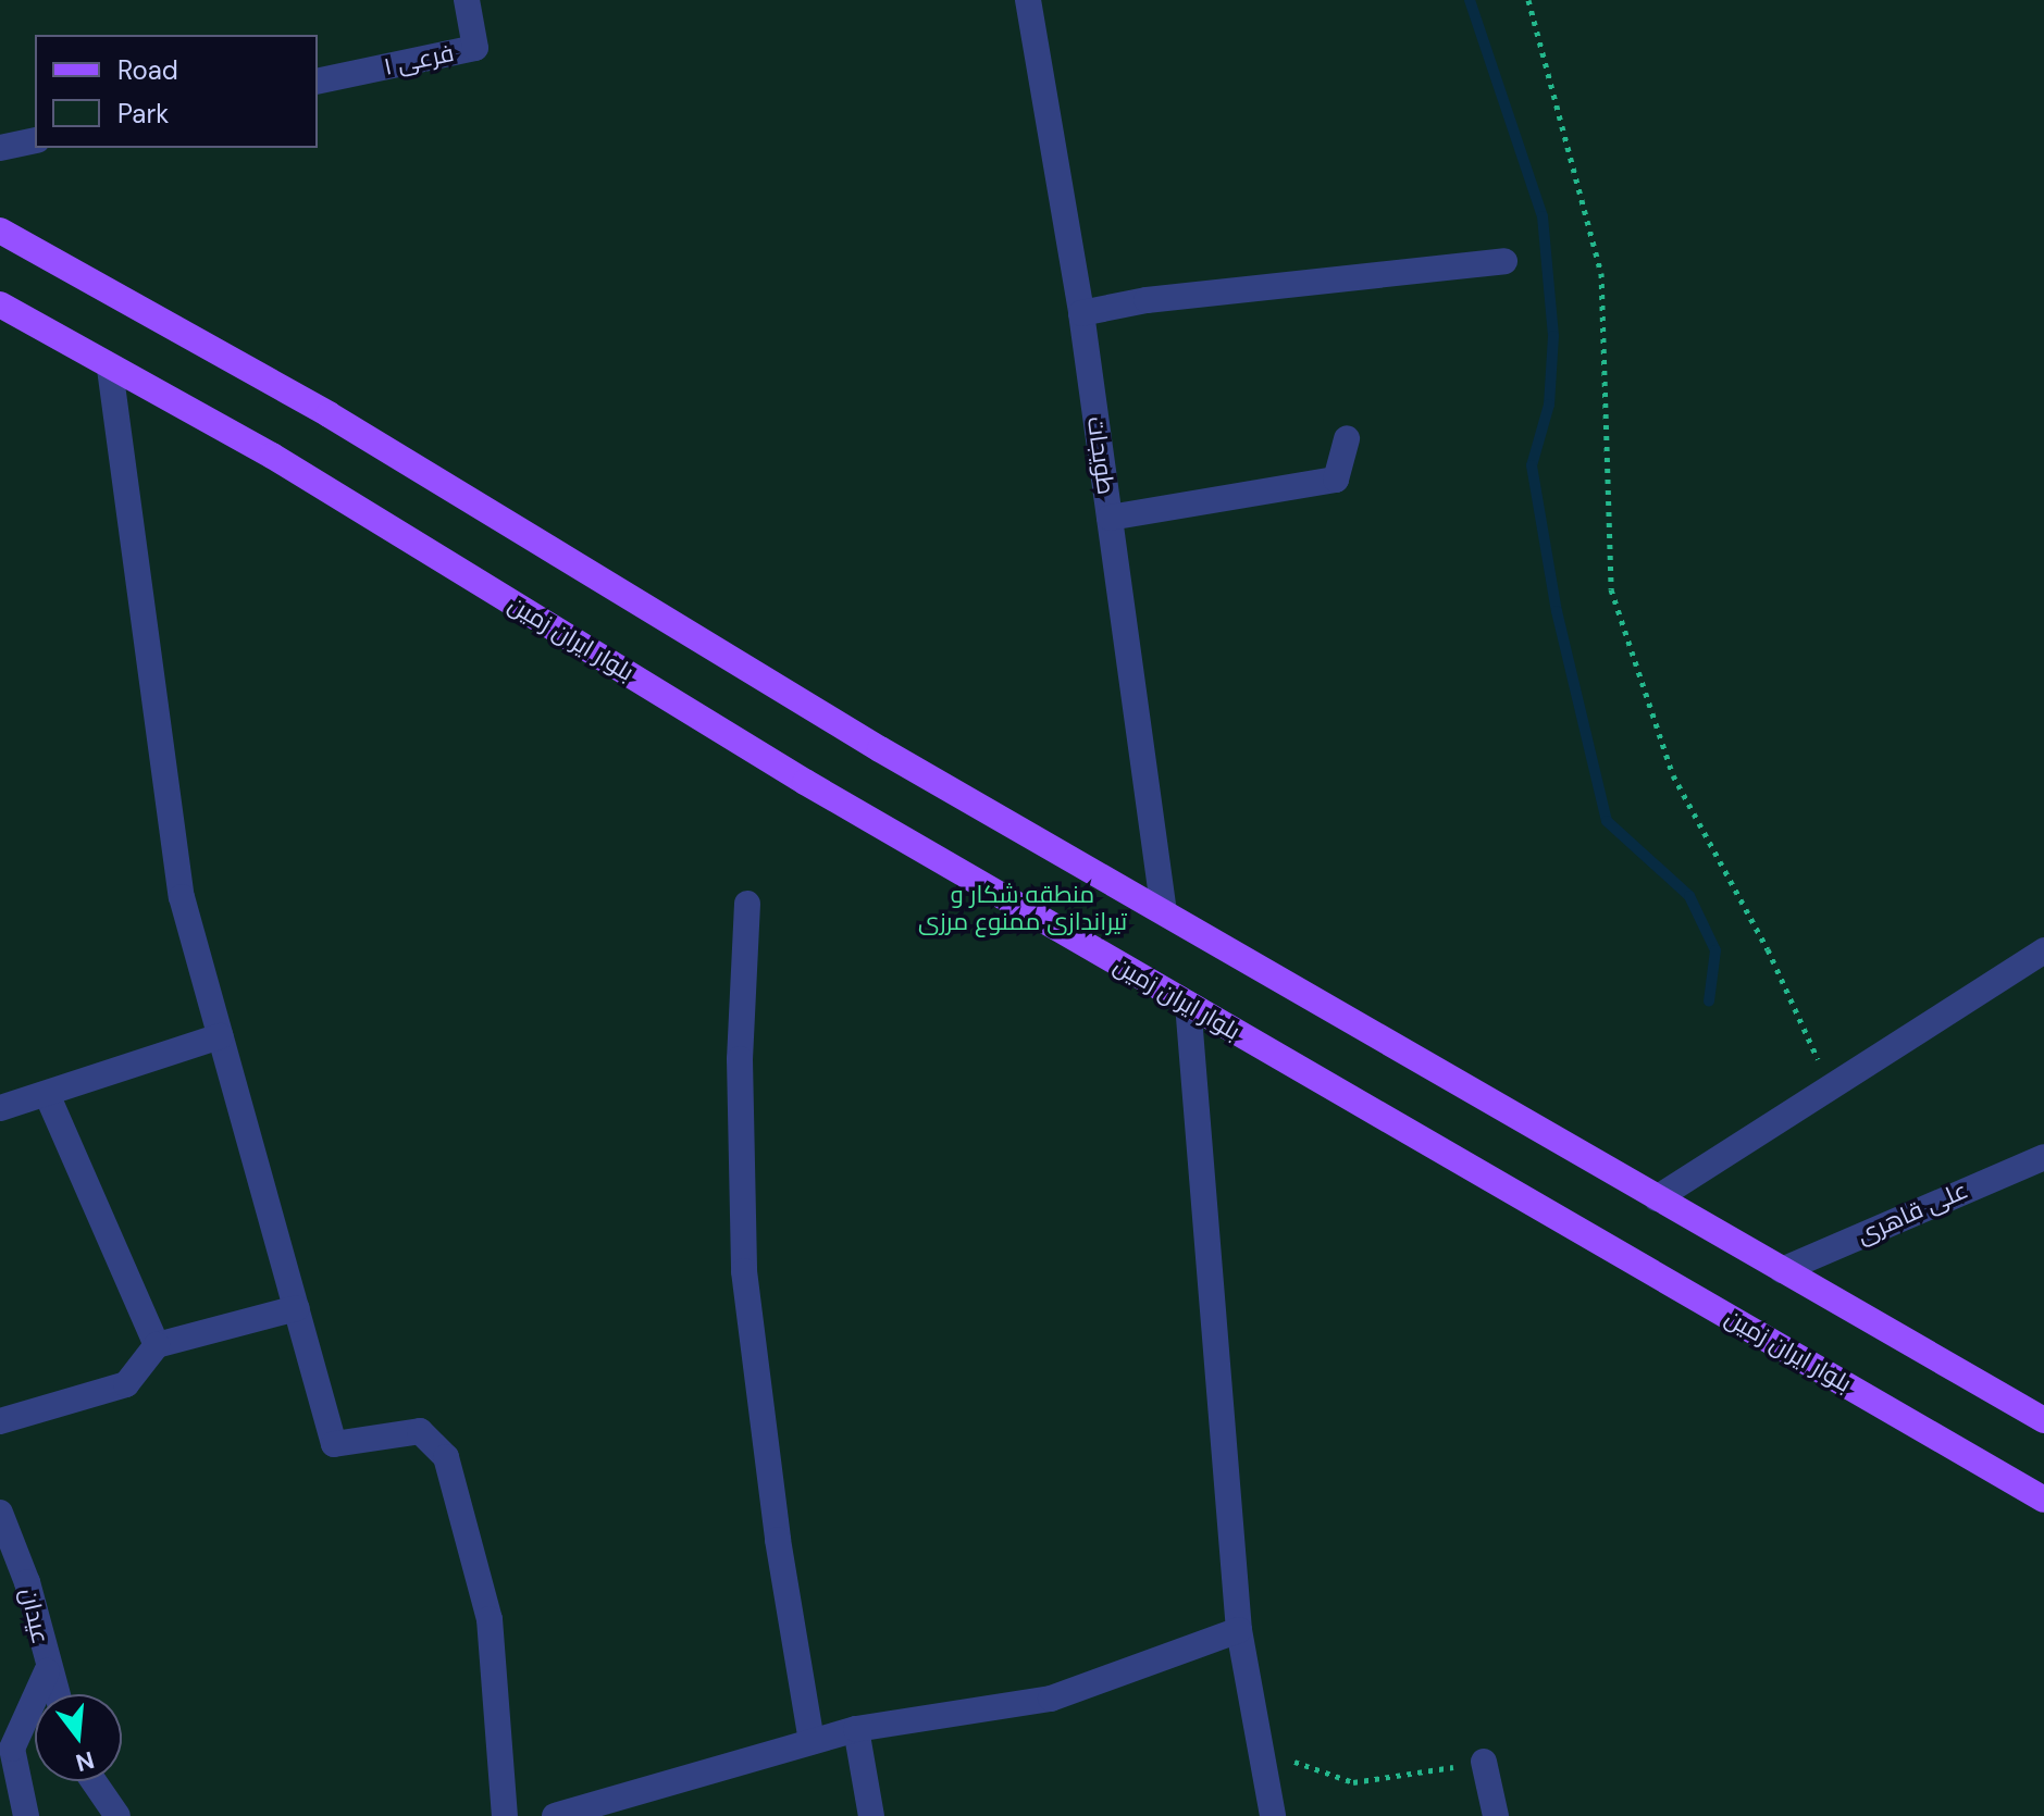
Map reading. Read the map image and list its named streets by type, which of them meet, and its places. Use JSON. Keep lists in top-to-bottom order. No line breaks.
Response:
{"streets":{"main road":["بلوار ایران زمین"],"street":["فرعی ۱","طویجات","علی قاهری","عیدان"]},"parks":["منطقه شکار و تیراندازی ممنوع مرزی"],"legend":["Road","Park"],"north":"bottom"}
